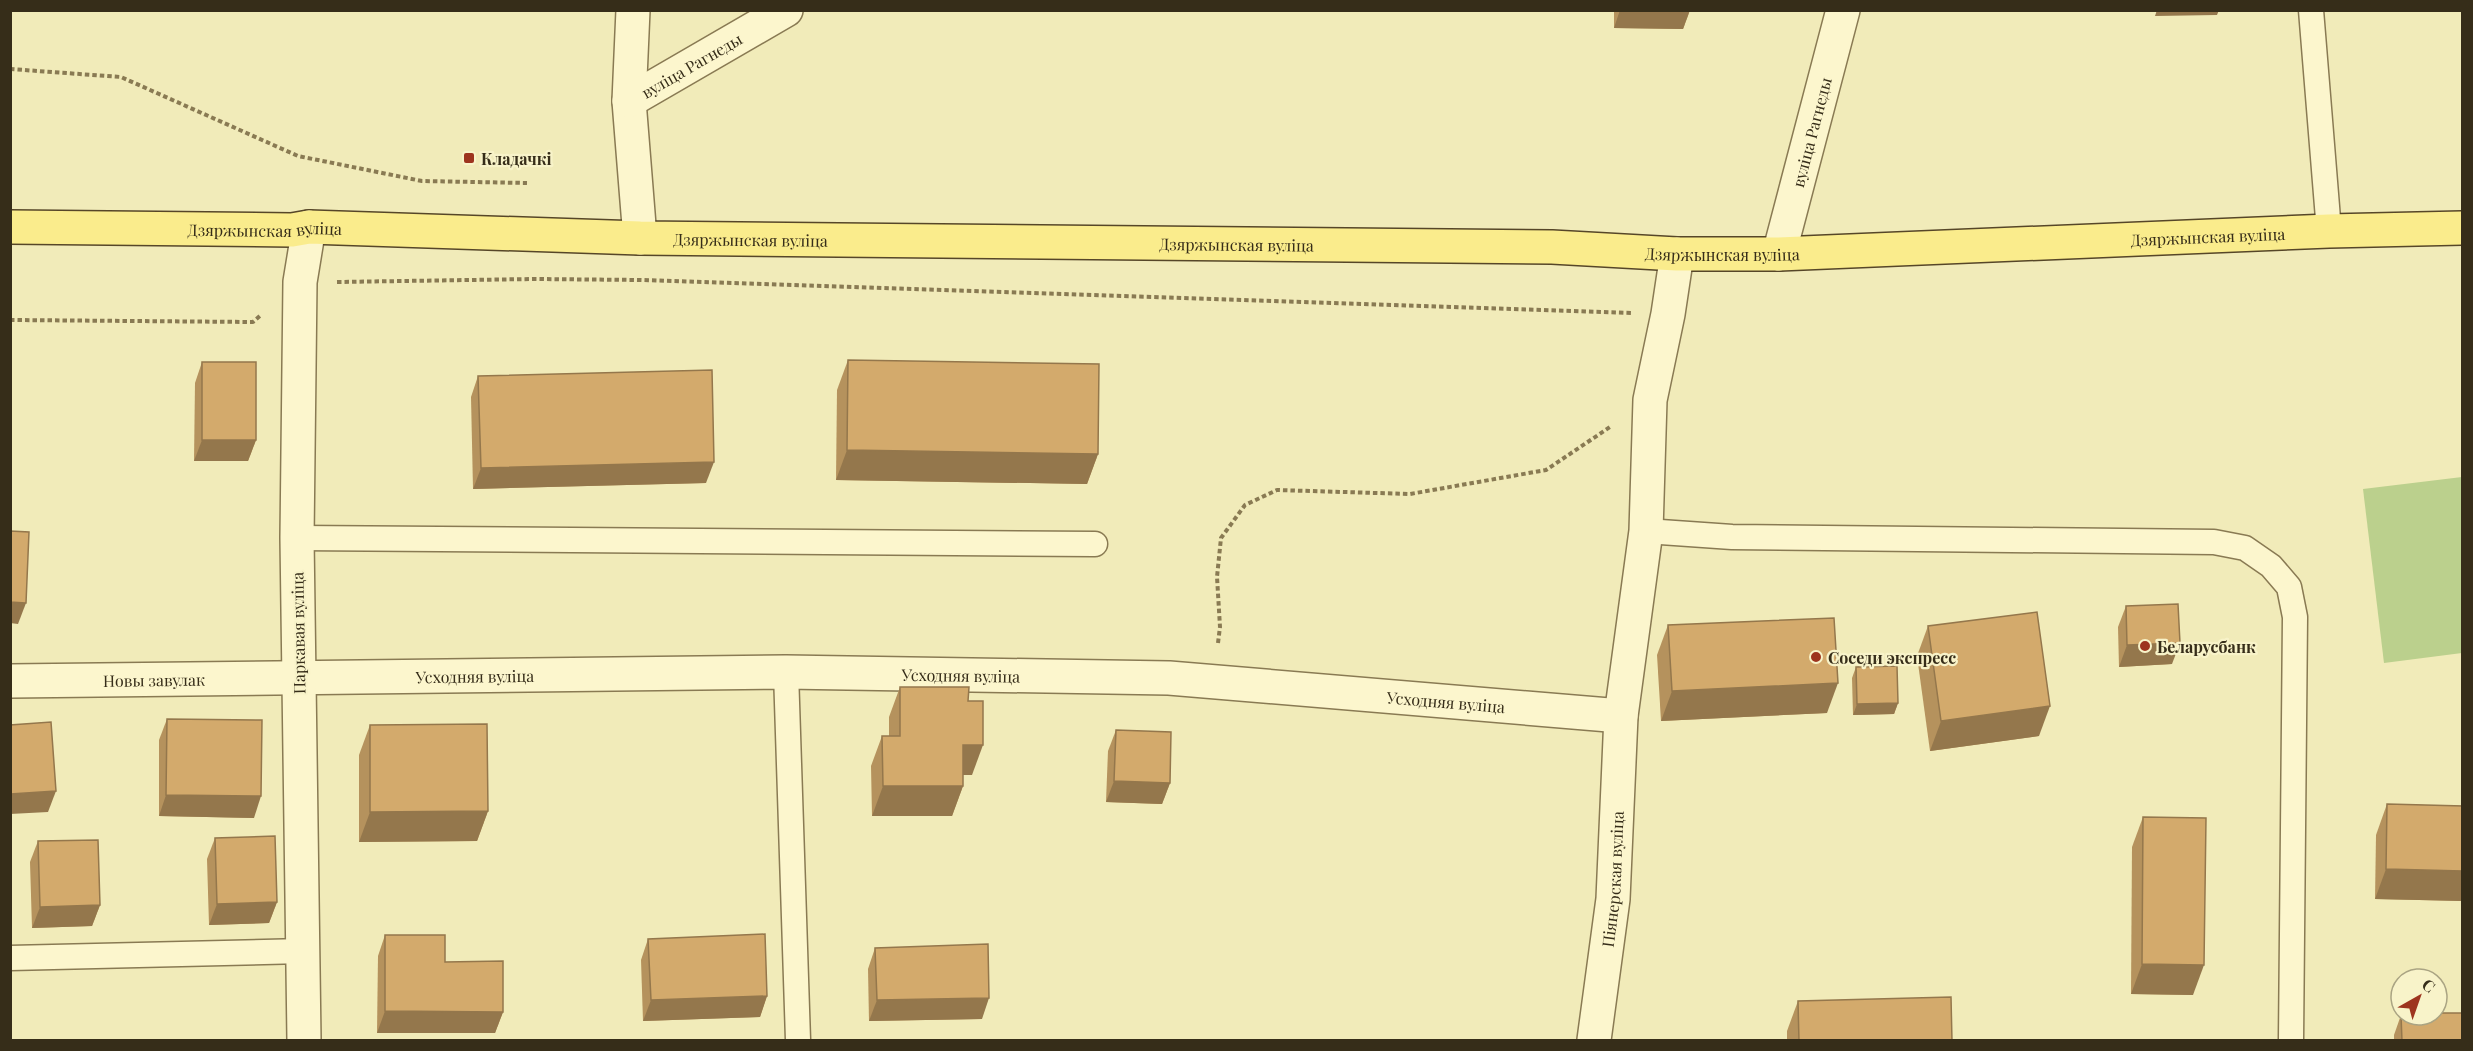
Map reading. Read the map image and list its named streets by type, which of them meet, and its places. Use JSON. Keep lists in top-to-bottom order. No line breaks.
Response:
{"streets":{"main road":["Дзяржынская вуліца"],"street":["вуліца Рагнеды","Паркавая вуліца","Усходняя вуліца","Новы завулак","Піянерская вуліца"]},"crossings":[["вуліца Рагнеды","Дзяржынская вуліца"],["Дзяржынская вуліца","Паркавая вуліца"],["Дзяржынская вуліца","Піянерская вуліца"],["Паркавая вуліца","Усходняя вуліца"],["Паркавая вуліца","Новы завулак"],["Усходняя вуліца","Новы завулак"],["Усходняя вуліца","Піянерская вуліца"]],"places":{"transit":["Кладачкі"],"other":["Беларусбанк","Соседи экспресс"]},"north":"top right"}
